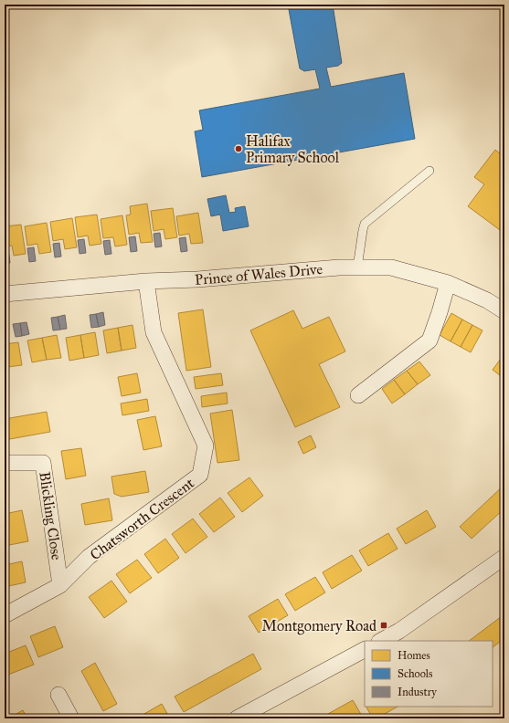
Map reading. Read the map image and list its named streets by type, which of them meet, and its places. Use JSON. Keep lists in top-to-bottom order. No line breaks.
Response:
{"streets":{"street":["Prince of Wales Drive","Blickling Close","Chatsworth Crescent"]},"crossings":[["Prince of Wales Drive","Chatsworth Crescent"],["Blickling Close","Chatsworth Crescent"]],"places":{"other":["Halifax Primary School"],"transit":["Montgomery Road"]},"legend":["Homes","Schools","Industry"]}
